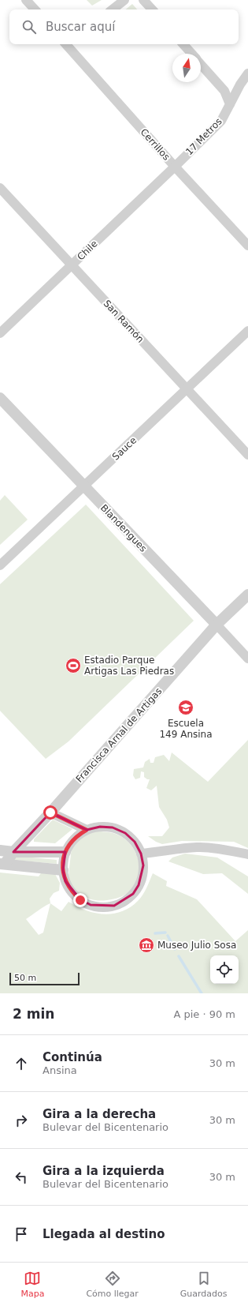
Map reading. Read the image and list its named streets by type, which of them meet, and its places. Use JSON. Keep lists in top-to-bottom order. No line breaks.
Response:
{"streets":{"street":["17 Metros","Cerrillos","Chile","San Ramón","Sauce","Blandengues","Francisca Arnal de Artigas"]},"crossings":[["17 Metros","Cerrillos"],["17 Metros","Chile"],["Cerrillos","Chile"],["Chile","San Ramón"],["San Ramón","Sauce"],["Sauce","Blandengues"],["Blandengues","Francisca Arnal de Artigas"]],"places":{"sports":["Estadio Parque Artigas Las Piedras"],"school or university":["Escuela 149 Ansina"],"museum":["Museo Julio Sosa"]},"scale_bar":"50 m","north":"top","page":{"search":"Buscar aquí","scale":"50 m","heading":["2 min","A pie · 90 m"],"list":[["Continúa","Ansina","30 m"],["Gira a la derecha","Bulevar del Bicentenario","30 m"],["Gira a la izquierda","Bulevar del Bicentenario","30 m"],"Llegada al destino"],"nav":["Mapa","Cómo llegar","Guardados"]}}
